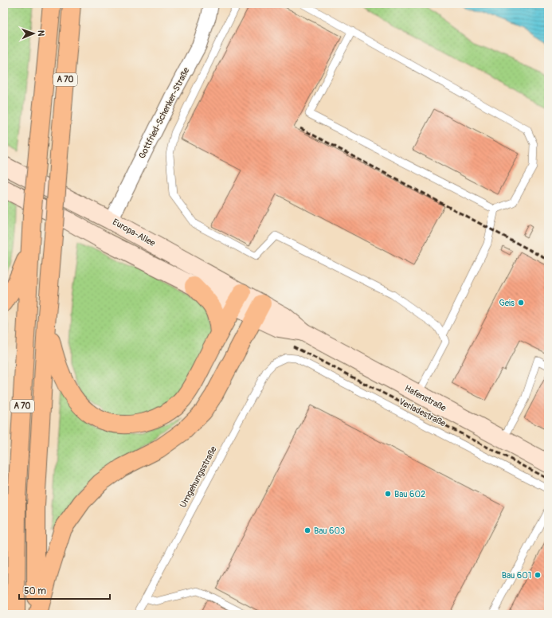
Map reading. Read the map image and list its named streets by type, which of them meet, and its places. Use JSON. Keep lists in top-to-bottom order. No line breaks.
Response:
{"streets":{"highway":["A 70"],"street":["Gottfried-Schenker-Straße","Europa-Allee","Hafenstraße"],"lane":["Verladestraße","Umgehungsstraße"]},"crossings":[["Gottfried-Schenker-Straße","Europa-Allee"],["Europa-Allee","Hafenstraße"],["Verladestraße","Umgehungsstraße"]],"places":["Geis","Bau 602","Bau 603","Bau 601"],"scale_bar":"50 m","north":"right"}
